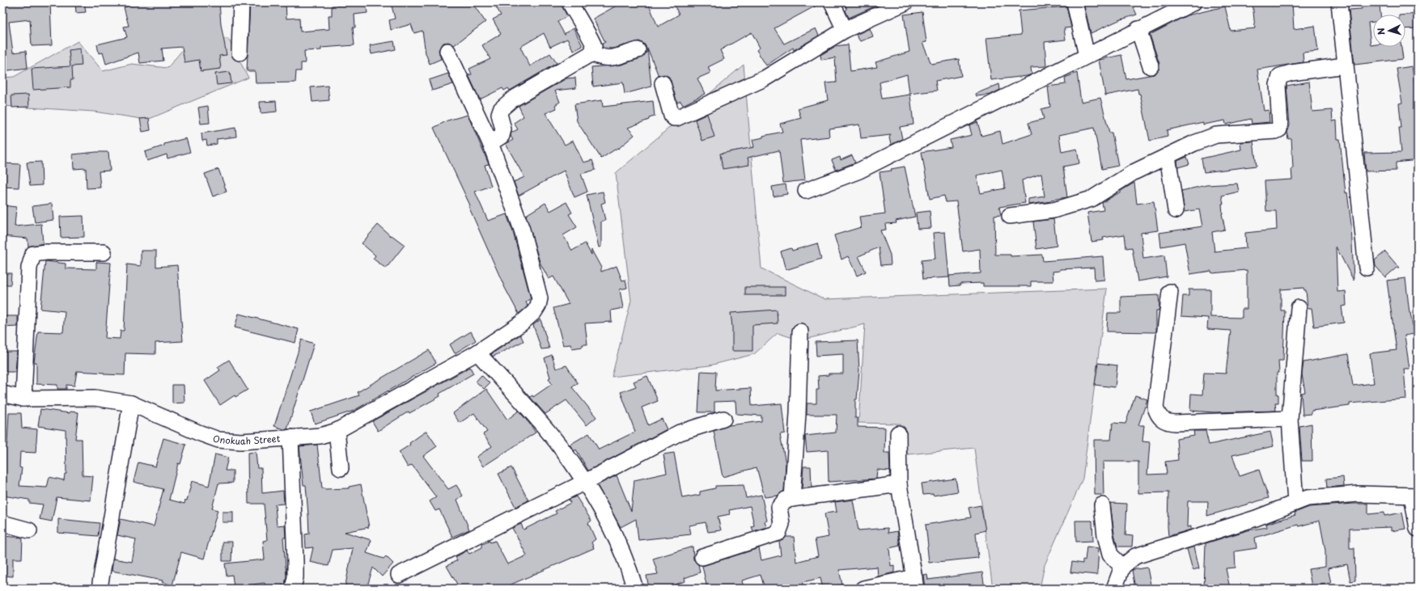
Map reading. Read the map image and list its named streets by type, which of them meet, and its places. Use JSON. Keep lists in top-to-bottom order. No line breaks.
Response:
{"streets":{"street":["Onokuah Street"]},"north":"left"}
